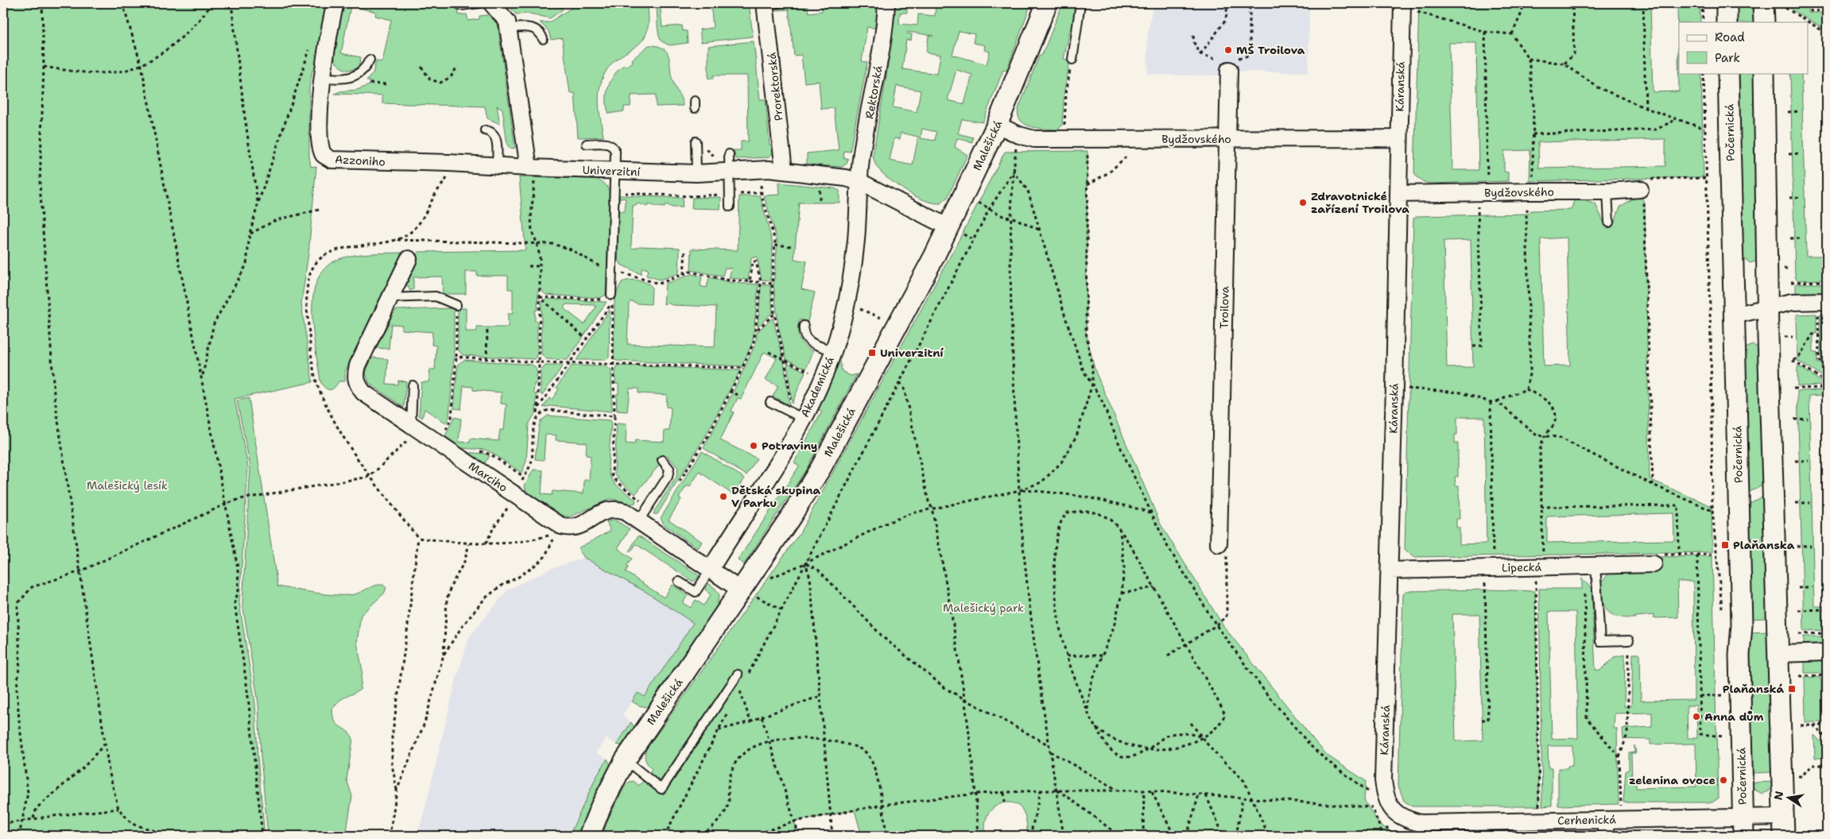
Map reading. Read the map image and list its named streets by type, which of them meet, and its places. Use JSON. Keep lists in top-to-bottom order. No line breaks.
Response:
{"streets":{"street":["Prorektorská","Káranská","Rektorská","Počernická","Bydžovského","Malešická","Azzoniho","Univerzitní","Troilova","Akademická","Marciho","Lipecká","Cerhenická"]},"crossings":[["Prorektorská","Univerzitní"],["Káranská","Bydžovského"],["Káranská","Lipecká"],["Káranská","Cerhenická"],["Rektorská","Univerzitní"],["Rektorská","Akademická"],["Počernická","Cerhenická"],["Bydžovského","Malešická"],["Bydžovského","Troilova"],["Malešická","Univerzitní"],["Malešická","Marciho"],["Azzoniho","Univerzitní"],["Univerzitní","Akademická"],["Akademická","Marciho"]],"parks":["Malešický lesík","Malešický park"],"places":{"other":["MŠ Troilova","Zdravotnické zařízení Troilova","Potraviny","Dětská skupina V Parku","Anna dům","zelenina ovoce"],"transit":["Univerzitní","Plaňanska","Plaňanská"]},"legend":["Road","Park"],"north":"left"}
